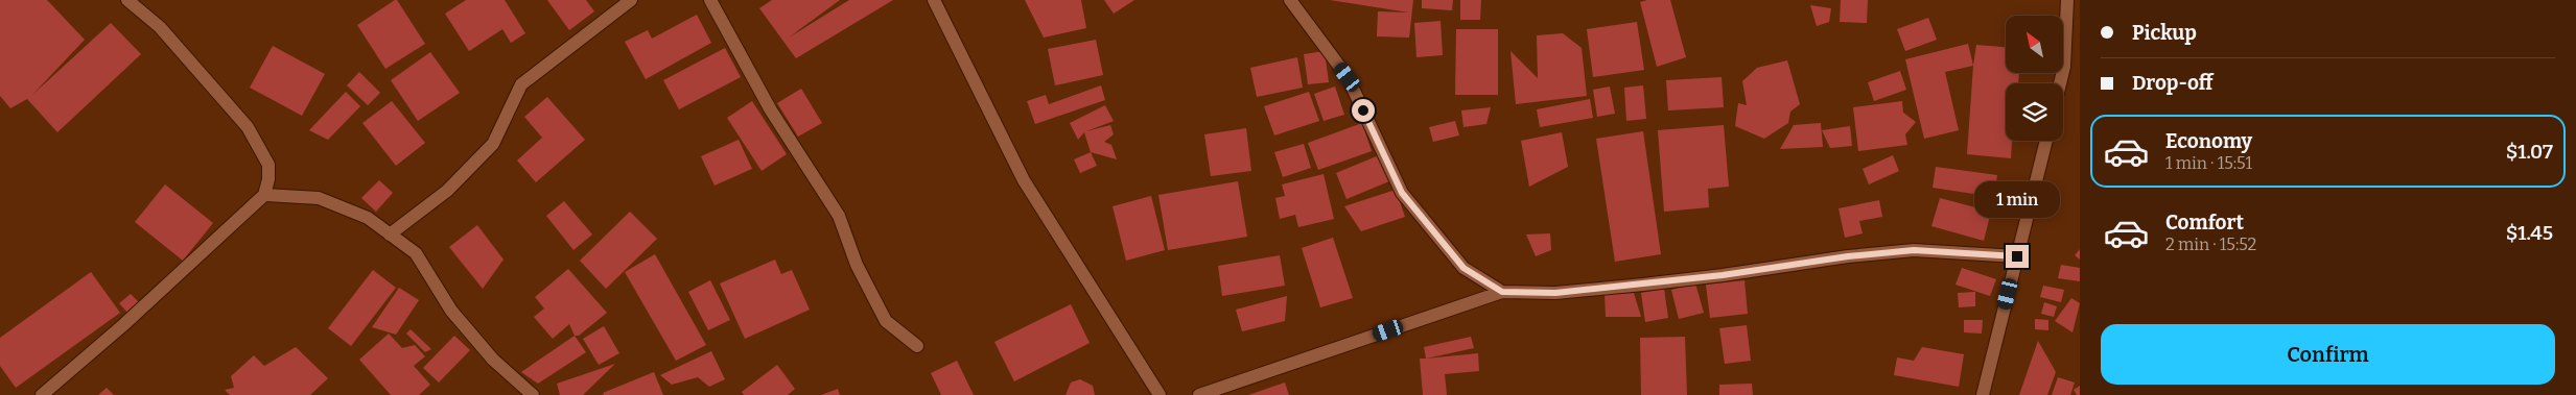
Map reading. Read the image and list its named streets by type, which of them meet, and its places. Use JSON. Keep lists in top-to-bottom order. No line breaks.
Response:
{"north":"top left","page":{"banner":["Pickup","Drop-off"],"list":[{"name":"Economy","note":"1 min · 15:51","value":"$1.07"},{"name":"Comfort","note":"2 min · 15:52","value":"$1.45"}],"bubble":"1 min","buttons":"Confirm"}}
